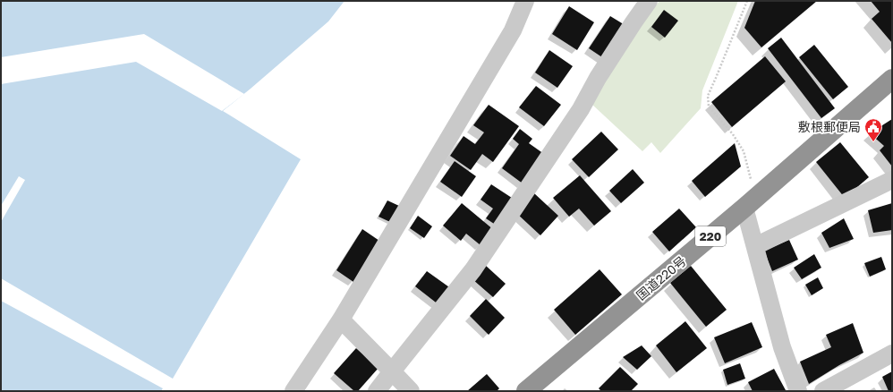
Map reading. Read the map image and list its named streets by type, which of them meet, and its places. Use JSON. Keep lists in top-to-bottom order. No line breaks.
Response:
{"streets":{"highway":["220","国道220号"]},"places":{"public building":["敷根郵便局"]}}
